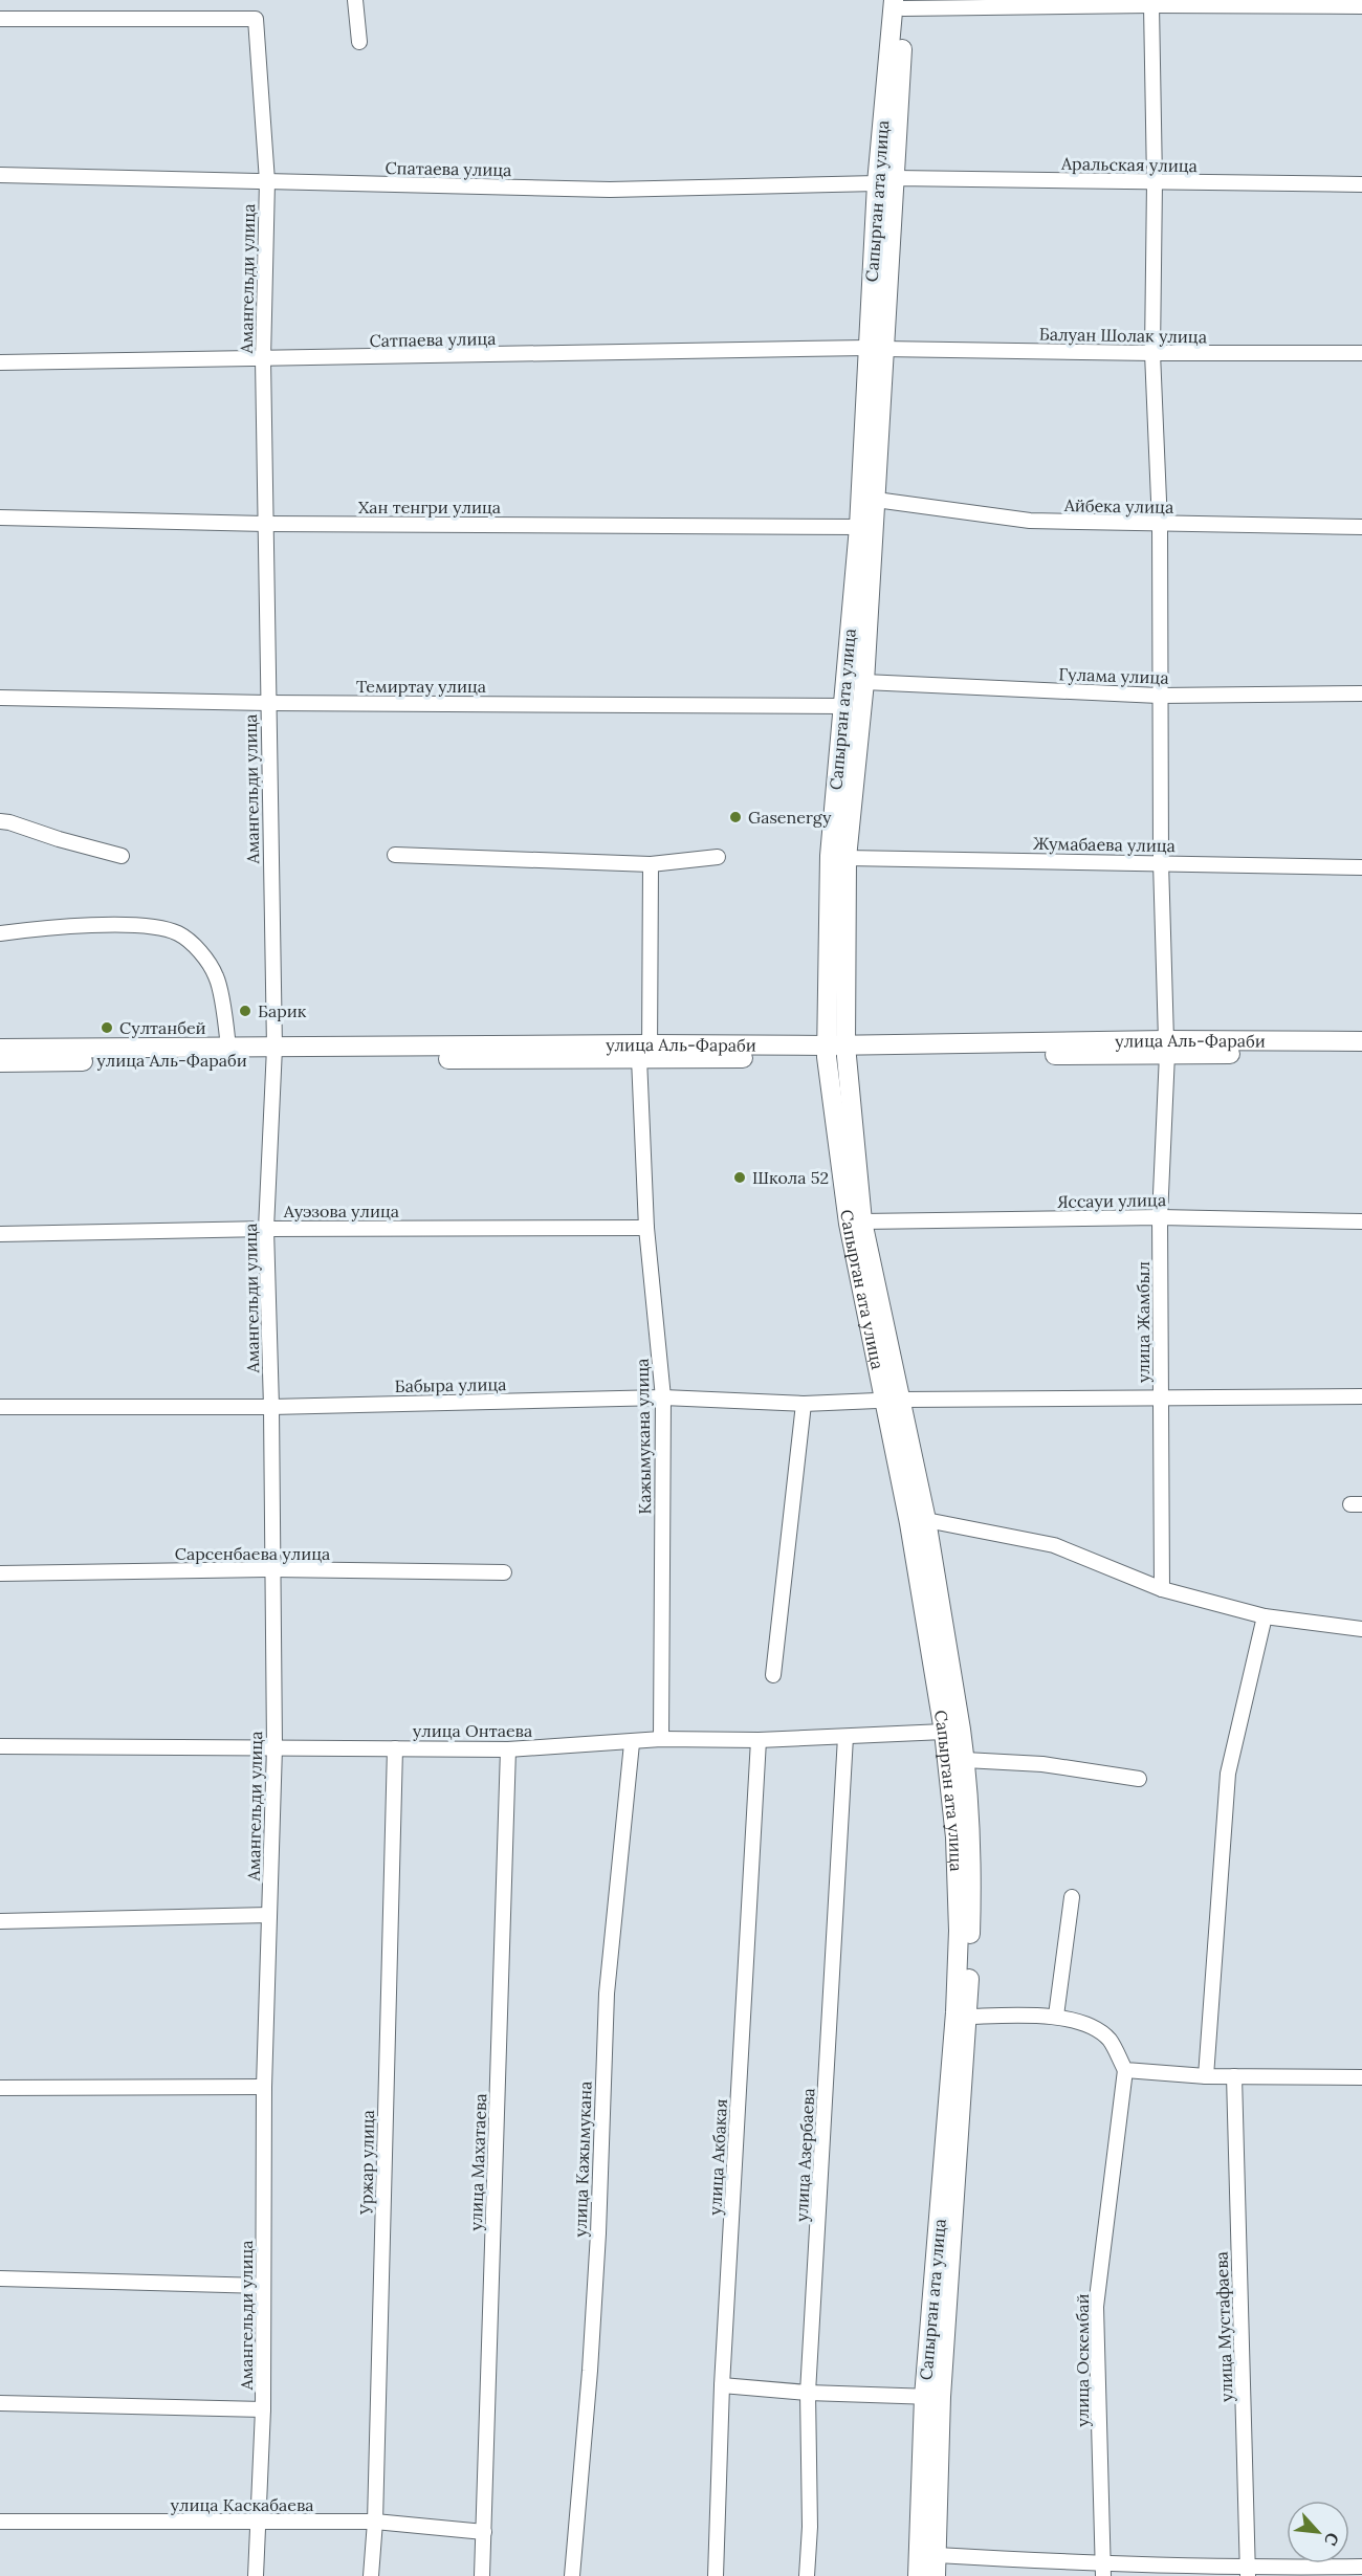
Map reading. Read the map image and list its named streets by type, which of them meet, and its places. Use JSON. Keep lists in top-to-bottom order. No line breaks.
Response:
{"streets":{"main road":["Сапырган ата улица","улица Аль-Фараби"],"street":["Аральская улица","Спатаева улица","Амангельди улица","Балуан Шолак улица","Сатпаева улица","Айбека улица","Хан тенгри улица","Гулама улица","Темиртау улица","Жумабаева улица","Яссауи улица","Ауэзова улица","улица Жамбыл","Бабыра улица","Кажымукана улица","Сарсенбаева улица","улица Онтаева","улица Азербаева","улица Акбакая","улица Кажымукана","Уржар улица","улица Махатаева","улица Мустафаева","улица Оскембай","улица Каскабаева"]},"crossings":[["Аральская улица","Спатаева улица"],["Аральская улица","Сапырган ата улица"],["Аральская улица","улица Жамбыл"],["Спатаева улица","Сапырган ата улица"],["Спатаева улица","Амангельди улица"],["Сапырган ата улица","Балуан Шолак улица"],["Сапырган ата улица","Сатпаева улица"],["Сапырган ата улица","Айбека улица"],["Сапырган ата улица","Хан тенгри улица"],["Сапырган ата улица","Гулама улица"],["Сапырган ата улица","Темиртау улица"],["Сапырган ата улица","Жумабаева улица"],["Сапырган ата улица","улица Аль-Фараби"],["Сапырган ата улица","Яссауи улица"],["Сапырган ата улица","Бабыра улица"],["Сапырган ата улица","улица Онтаева"],["Амангельди улица","Сатпаева улица"],["Амангельди улица","Хан тенгри улица"],["Амангельди улица","Темиртау улица"],["Амангельди улица","улица Аль-Фараби"],["Амангельди улица","Ауэзова улица"],["Амангельди улица","Бабыра улица"],["Амангельди улица","Сарсенбаева улица"],["Амангельди улица","улица Онтаева"],["Амангельди улица","улица Каскабаева"],["Балуан Шолак улица","Сатпаева улица"],["Балуан Шолак улица","улица Жамбыл"],["Айбека улица","улица Жамбыл"],["Гулама улица","улица Жамбыл"],["Жумабаева улица","улица Жамбыл"],["улица Аль-Фараби","улица Жамбыл"],["улица Аль-Фараби","Кажымукана улица"],["Яссауи улица","улица Жамбыл"],["Ауэзова улица","Кажымукана улица"],["улица Жамбыл","Бабыра улица"],["Бабыра улица","Кажымукана улица"],["Кажымукана улица","улица Онтаева"],["улица Онтаева","улица Азербаева"],["улица Онтаева","улица Акбакая"],["улица Онтаева","улица Кажымукана"],["улица Онтаева","Уржар улица"],["улица Онтаева","улица Махатаева"],["Уржар улица","улица Каскабаева"],["улица Махатаева","улица Каскабаева"]],"places":["Gasenergy","Барик","Султанбей","Школа 52"],"north":"bottom right"}
